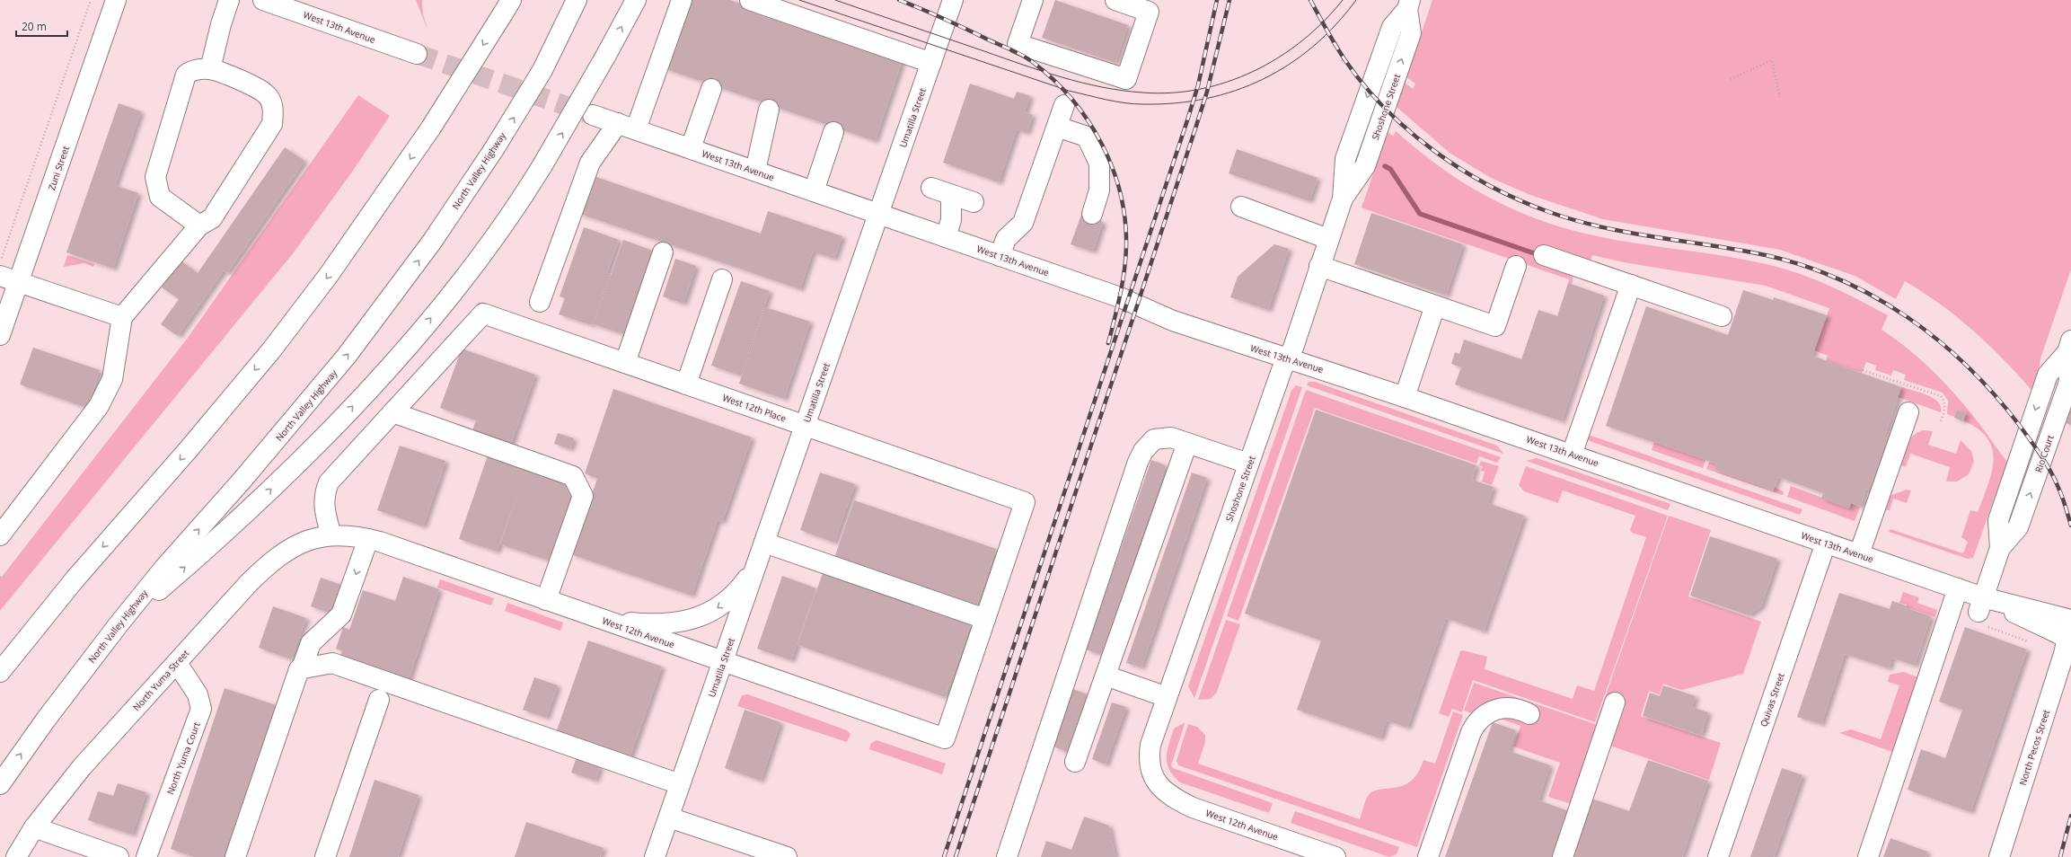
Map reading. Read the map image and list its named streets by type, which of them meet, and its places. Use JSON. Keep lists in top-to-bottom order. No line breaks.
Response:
{"streets":{"main road":["West 13th Avenue","Shoshone Street","Umatilla Street","Zuni Street","North Valley Highway","West 12th Place","Rio Court","West 12th Avenue","North Yuma Street","Quivas Street","North Pecos Street","North Yuma Court"]},"crossings":[["West 13th Avenue","Shoshone Street"],["West 13th Avenue","Umatilla Street"],["West 13th Avenue","Rio Court"],["West 13th Avenue","Quivas Street"],["West 13th Avenue","North Pecos Street"],["Shoshone Street","West 12th Avenue"],["Umatilla Street","West 12th Place"],["Umatilla Street","West 12th Avenue"],["West 12th Place","West 12th Avenue"],["West 12th Avenue","North Yuma Street"],["North Yuma Street","North Yuma Court"]],"scale_bar":"20 m"}
